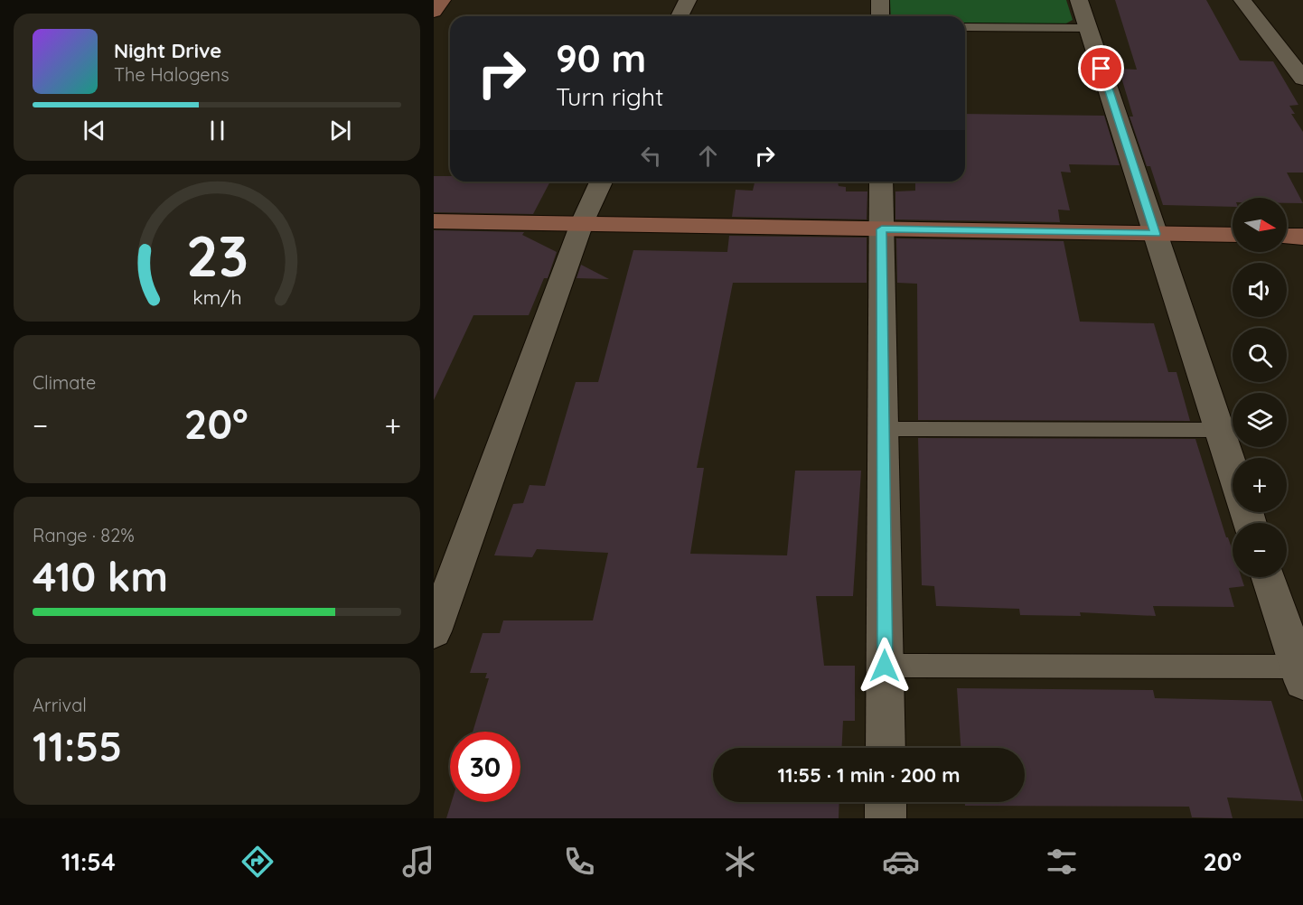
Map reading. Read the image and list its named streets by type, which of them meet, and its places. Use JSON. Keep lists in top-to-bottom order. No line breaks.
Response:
{"north":"right","page":{"turn":["90 m","Turn right"],"song":["Night Drive","The Halogens"],"map_buttons":["+","−"],"tile":["Climate",["Range · 82%","410 km"],["Arrival","11:55"]],"heat":["−","20°","+"],"limit":"30","trip":"11:55 · 1 min · 200 m","tabs":["11:54","20°"],"gauge":["23","km/h"]}}
